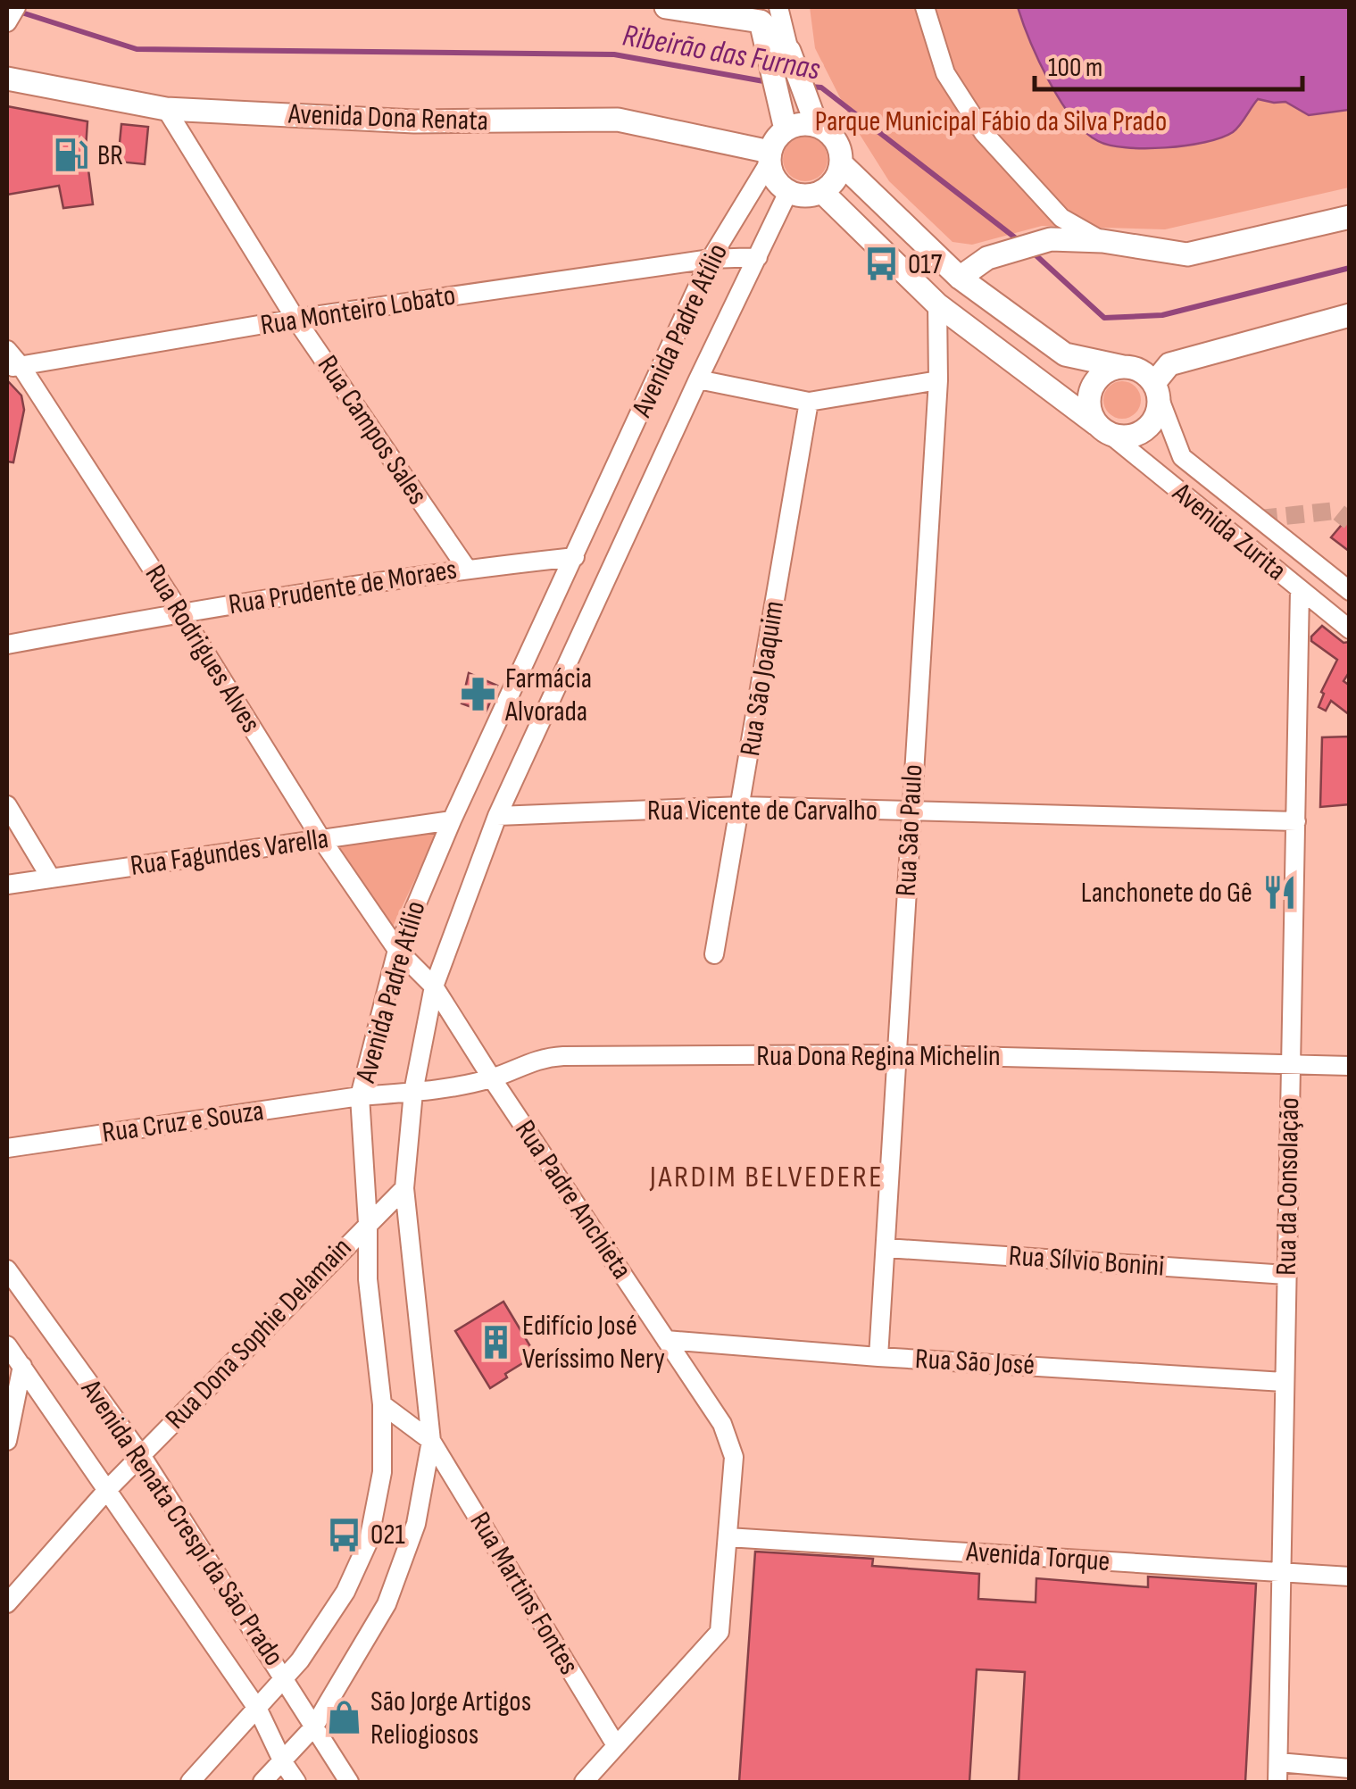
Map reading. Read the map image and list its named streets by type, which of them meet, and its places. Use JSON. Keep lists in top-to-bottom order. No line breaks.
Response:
{"streets":{"main road":["Avenida Dona Renata"],"street":["Rua Monteiro Lobato","Avenida Padre Atílio","Rua Campos Sales","Avenida Zurita","Rua Prudente de Moraes","Rua Rodrigues Alves","Rua São Joaquim","Rua Vicente de Carvalho","Rua São Paulo","Rua Fagundes Varella","Rua Dona Regina Michelin","Rua Cruz e Souza","Rua da Consolação","Rua Padre Anchieta","Rua Sílvio Bonini","Rua Dona Sophie Delamain","Rua São José","Avenida Renata Crespi da São Prado","Avenida Torque","Rua Martins Fontes"]},"crossings":[["Avenida Dona Renata","Avenida Padre Atílio"],["Avenida Dona Renata","Rua Campos Sales"],["Rua Monteiro Lobato","Avenida Padre Atílio"],["Rua Monteiro Lobato","Rua Campos Sales"],["Rua Monteiro Lobato","Rua Rodrigues Alves"],["Avenida Padre Atílio","Rua Prudente de Moraes"],["Avenida Padre Atílio","Rua Rodrigues Alves"],["Avenida Padre Atílio","Rua Vicente de Carvalho"],["Avenida Padre Atílio","Rua Fagundes Varella"],["Avenida Padre Atílio","Rua Dona Regina Michelin"],["Avenida Padre Atílio","Rua Cruz e Souza"],["Avenida Padre Atílio","Rua Padre Anchieta"],["Avenida Padre Atílio","Rua Dona Sophie Delamain"],["Avenida Padre Atílio","Avenida Renata Crespi da São Prado"],["Avenida Padre Atílio","Rua Martins Fontes"],["Rua Campos Sales","Rua Prudente de Moraes"],["Avenida Zurita","Rua da Consolação"],["Rua Prudente de Moraes","Rua Rodrigues Alves"],["Rua Rodrigues Alves","Rua Fagundes Varella"],["Rua Rodrigues Alves","Rua Padre Anchieta"],["Rua São Joaquim","Rua Vicente de Carvalho"],["Rua Vicente de Carvalho","Rua São Paulo"],["Rua Vicente de Carvalho","Rua da Consolação"],["Rua São Paulo","Rua Dona Regina Michelin"],["Rua São Paulo","Rua Sílvio Bonini"],["Rua São Paulo","Rua São José"],["Rua Dona Regina Michelin","Rua Cruz e Souza"],["Rua Dona Regina Michelin","Rua da Consolação"],["Rua Dona Regina Michelin","Rua Padre Anchieta"],["Rua da Consolação","Rua Sílvio Bonini"],["Rua da Consolação","Rua São José"],["Rua da Consolação","Avenida Torque"],["Rua Padre Anchieta","Rua São José"],["Rua Padre Anchieta","Avenida Torque"],["Rua Padre Anchieta","Rua Martins Fontes"],["Rua Dona Sophie Delamain","Avenida Renata Crespi da São Prado"]],"districts":["JARDIM BELVEDERE"],"water":["Ribeirão das Furnas"],"parks":["Parque Municipal Fábio da Silva Prado"],"places":{"fuel station":["BR"],"bus stop":["017","021"],"pharmacy":["Farmácia Alvorada"],"restaurant":["Lanchonete do Gê"],"building":["Edifício José Veríssimo Nery"],"shop":["São Jorge Artigos Reliogiosos"]},"scale_bar":"100 m"}
